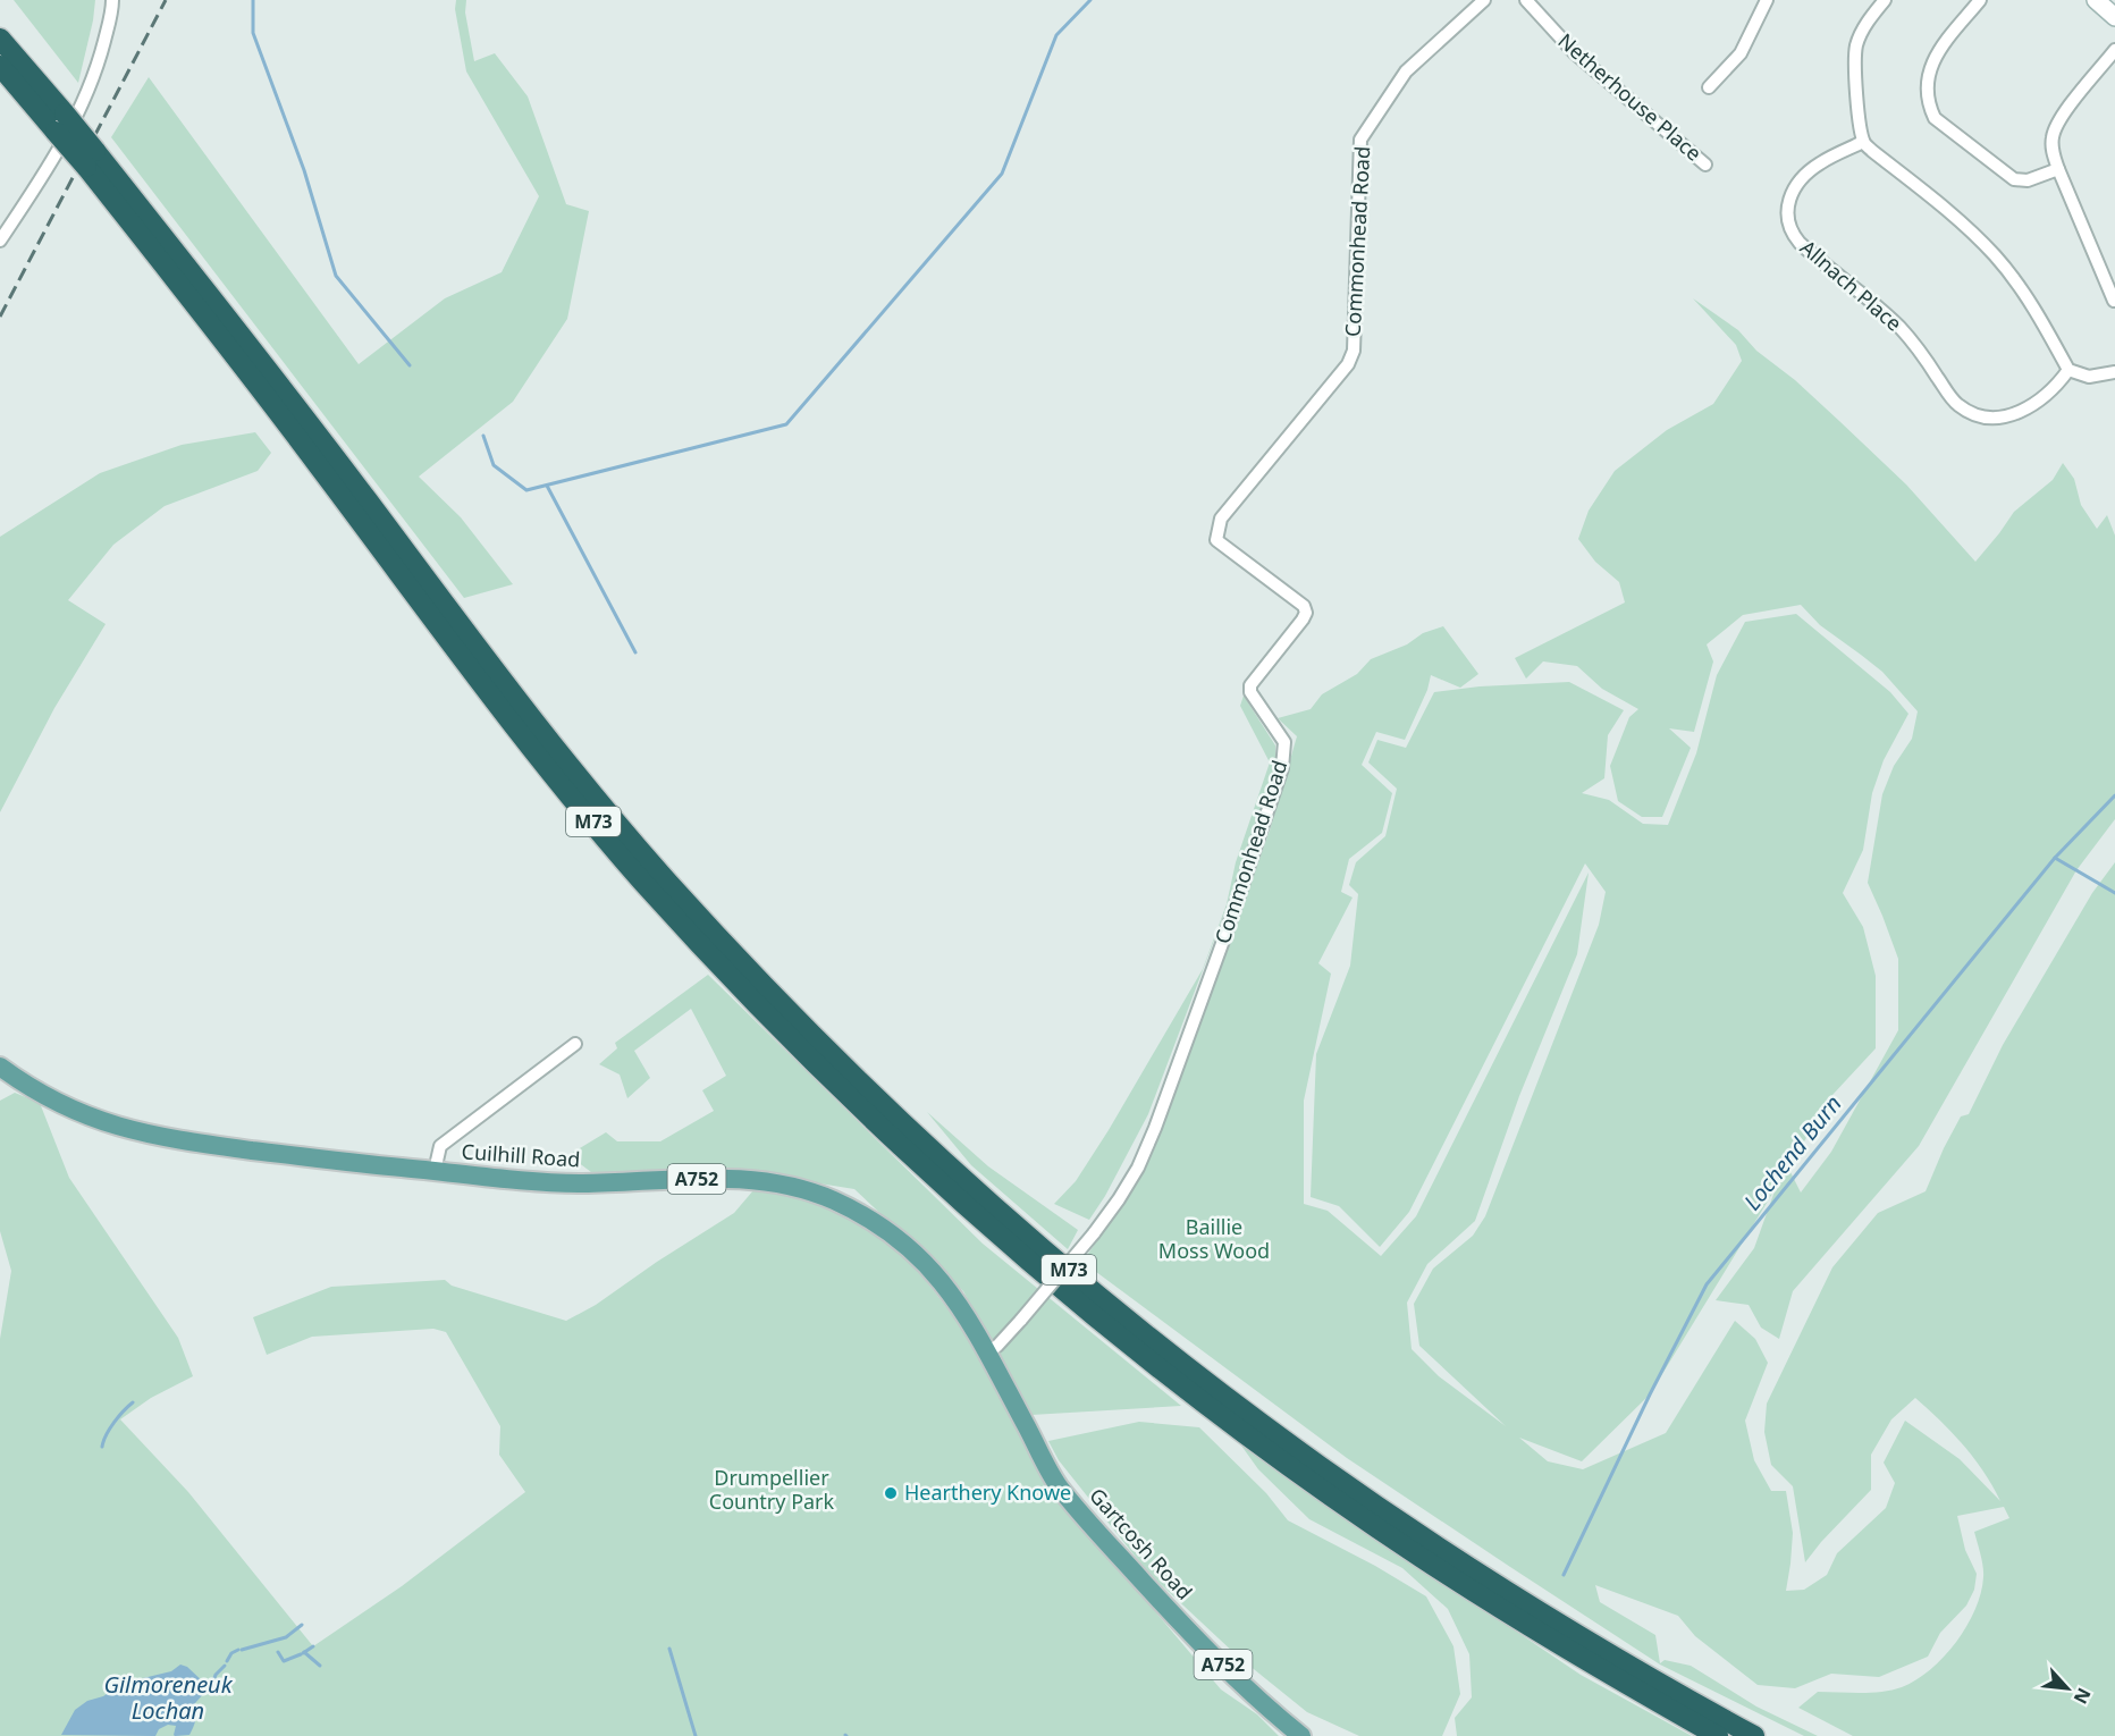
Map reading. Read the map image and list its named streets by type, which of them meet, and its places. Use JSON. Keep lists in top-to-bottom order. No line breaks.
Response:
{"streets":{"highway":["M73"],"main road":["Cuilhill Road","A752","Gartcosh Road"],"street":["Netherhouse Place","Commonhead Road","Allnach Place"]},"crossings":[["Commonhead Road","Cuilhill Road"],["Commonhead Road","Gartcosh Road"],["Cuilhill Road","Gartcosh Road"]],"water":["Lochend Burn","Gilmoreneuk Lochan"],"parks":["Baillie Moss Wood","Drumpellier Country Park"],"places":["Hearthery Knowe"],"north":"bottom right"}
